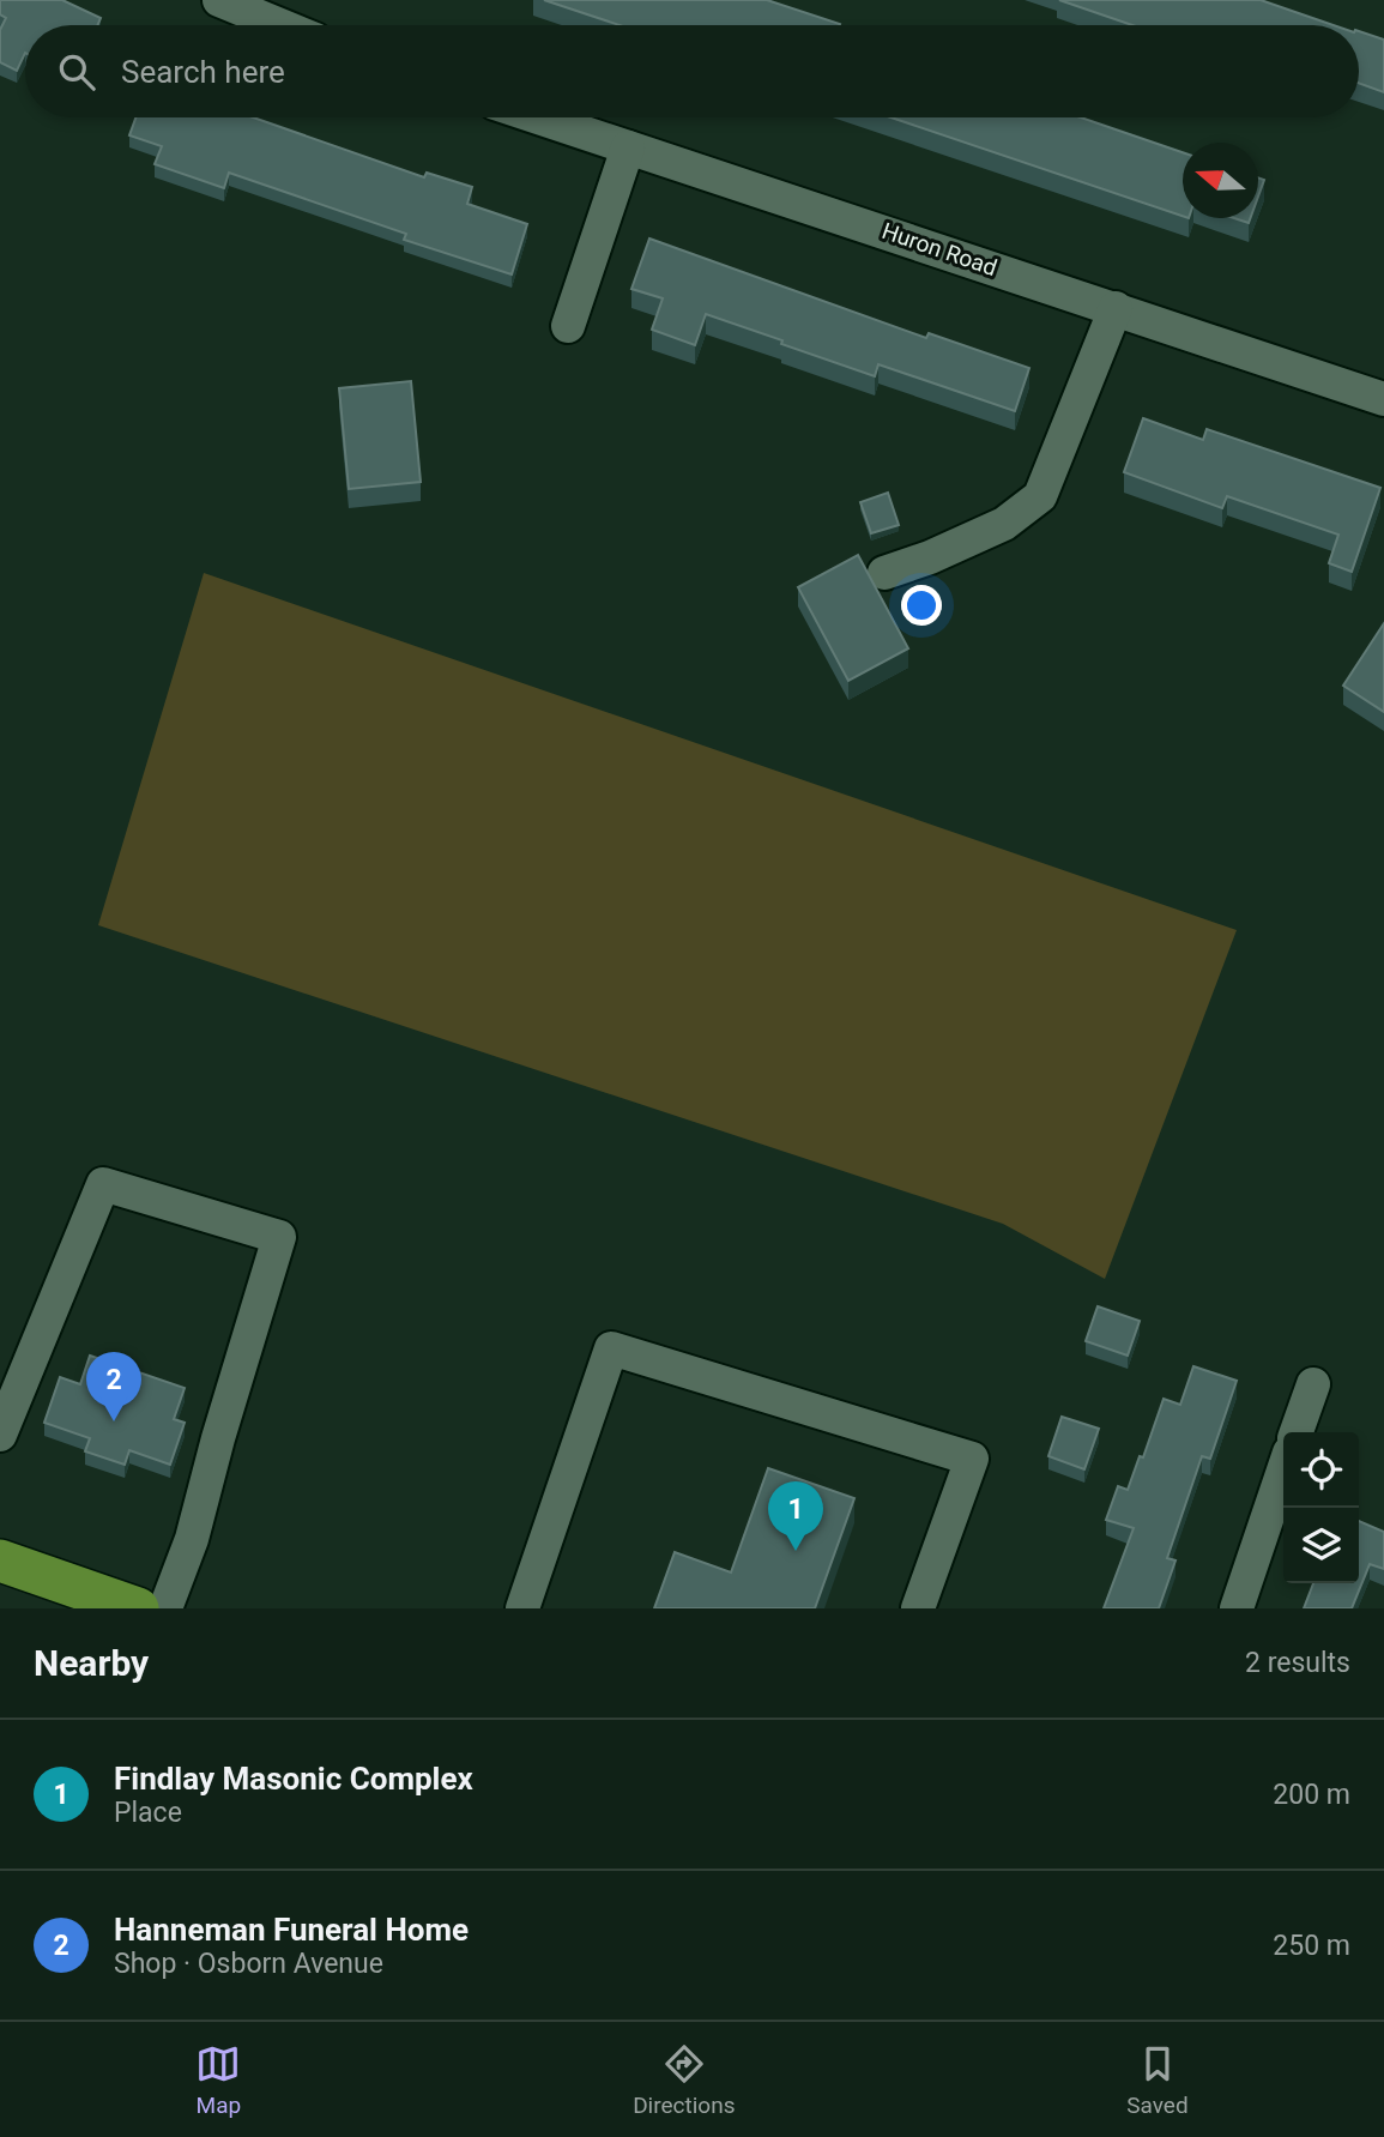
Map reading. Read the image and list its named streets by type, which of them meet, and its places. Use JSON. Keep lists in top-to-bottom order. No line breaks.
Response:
{"streets":{"street":["Huron Road"]},"north":"left","page":{"search":"Search here","pins":["2","1"],"heading":["Nearby","2 results"],"list":[{"mark":"1","name":"Findlay Masonic Complex","note":"Place","value":"200 m"},{"mark":"2","name":"Hanneman Funeral Home","note":"Shop · Osborn Avenue","value":"250 m"}],"nav":["Map","Directions","Saved"]}}
